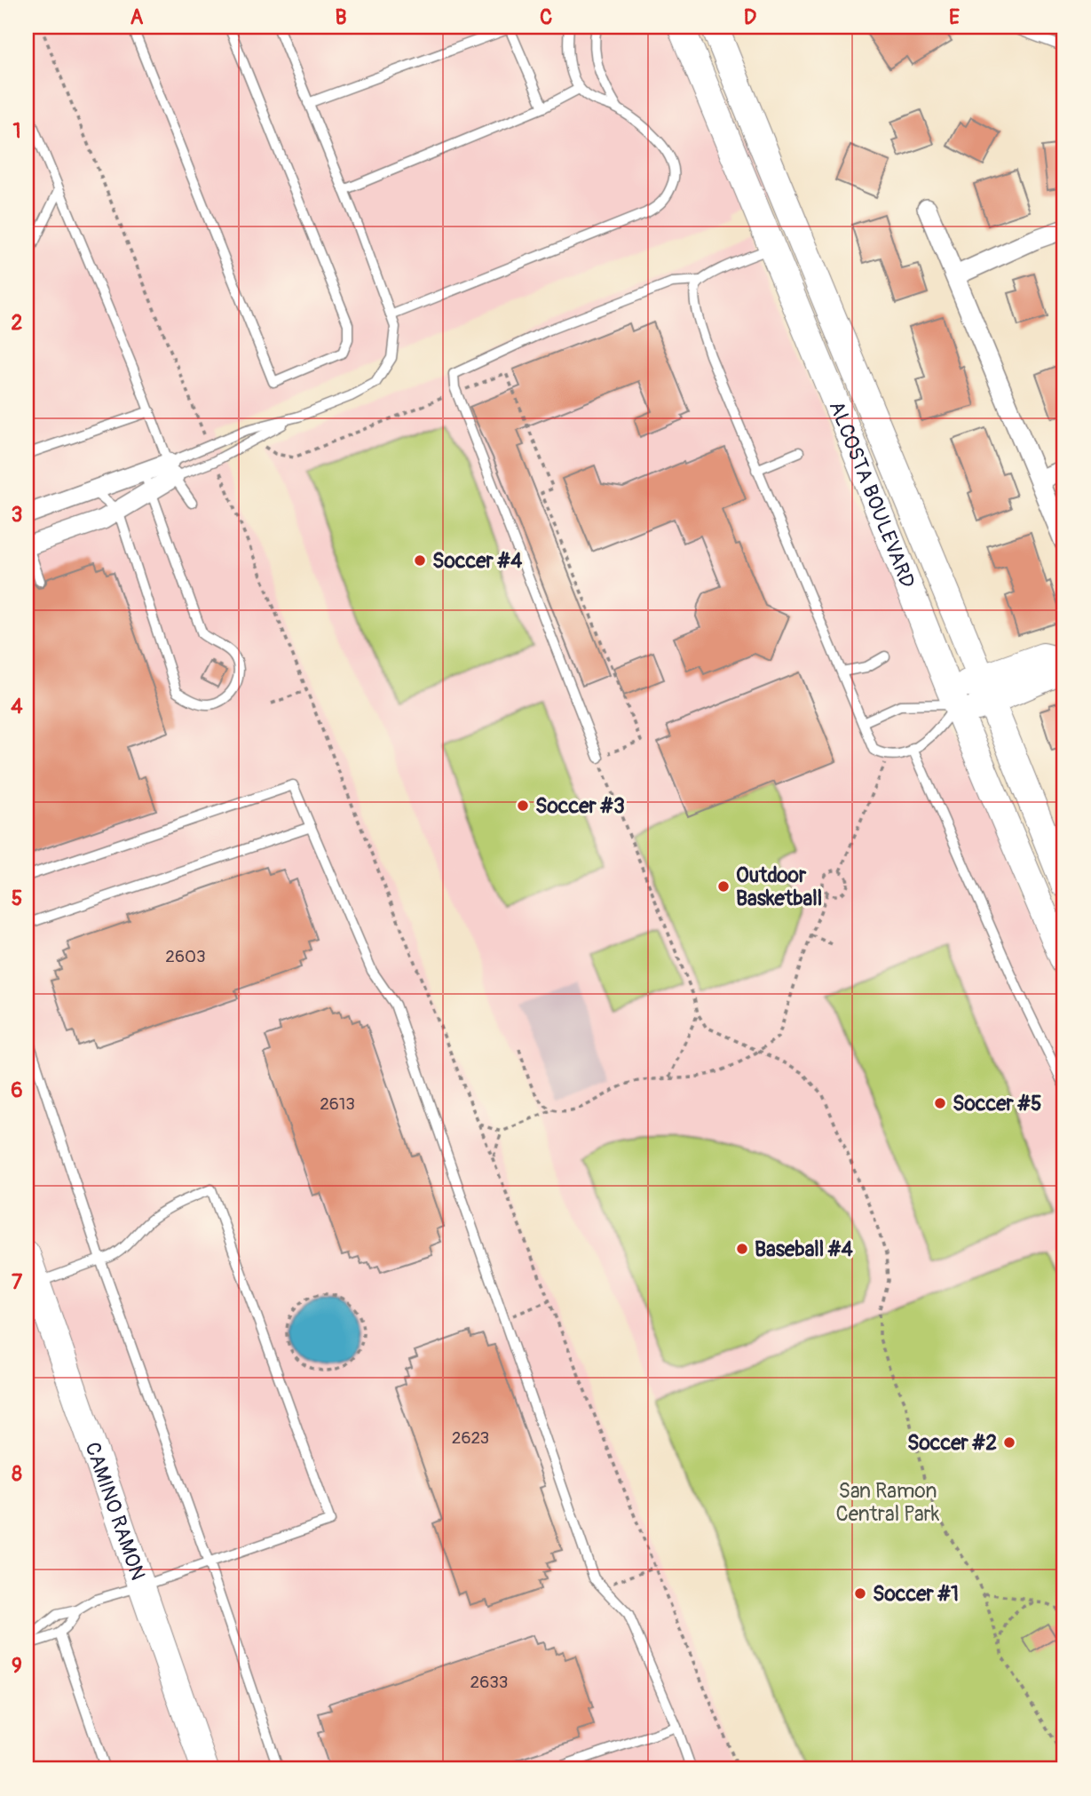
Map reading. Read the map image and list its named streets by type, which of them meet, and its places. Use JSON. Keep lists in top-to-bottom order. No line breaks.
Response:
{"streets":{"main road":["ALCOSTA BOULEVARD","CAMINO RAMON"]},"parks":["San Ramon Central Park"],"places":["Soccer #4","Soccer #3","Outdoor Basketball","Soccer #5","Baseball #4","Soccer #2","Soccer #1"],"house_numbers":["2603","2613","2623","2633"],"grid":{"columns":["A","B","C","D","E"],"rows":["1","2","3","4","5","6","7","8","9"]}}
